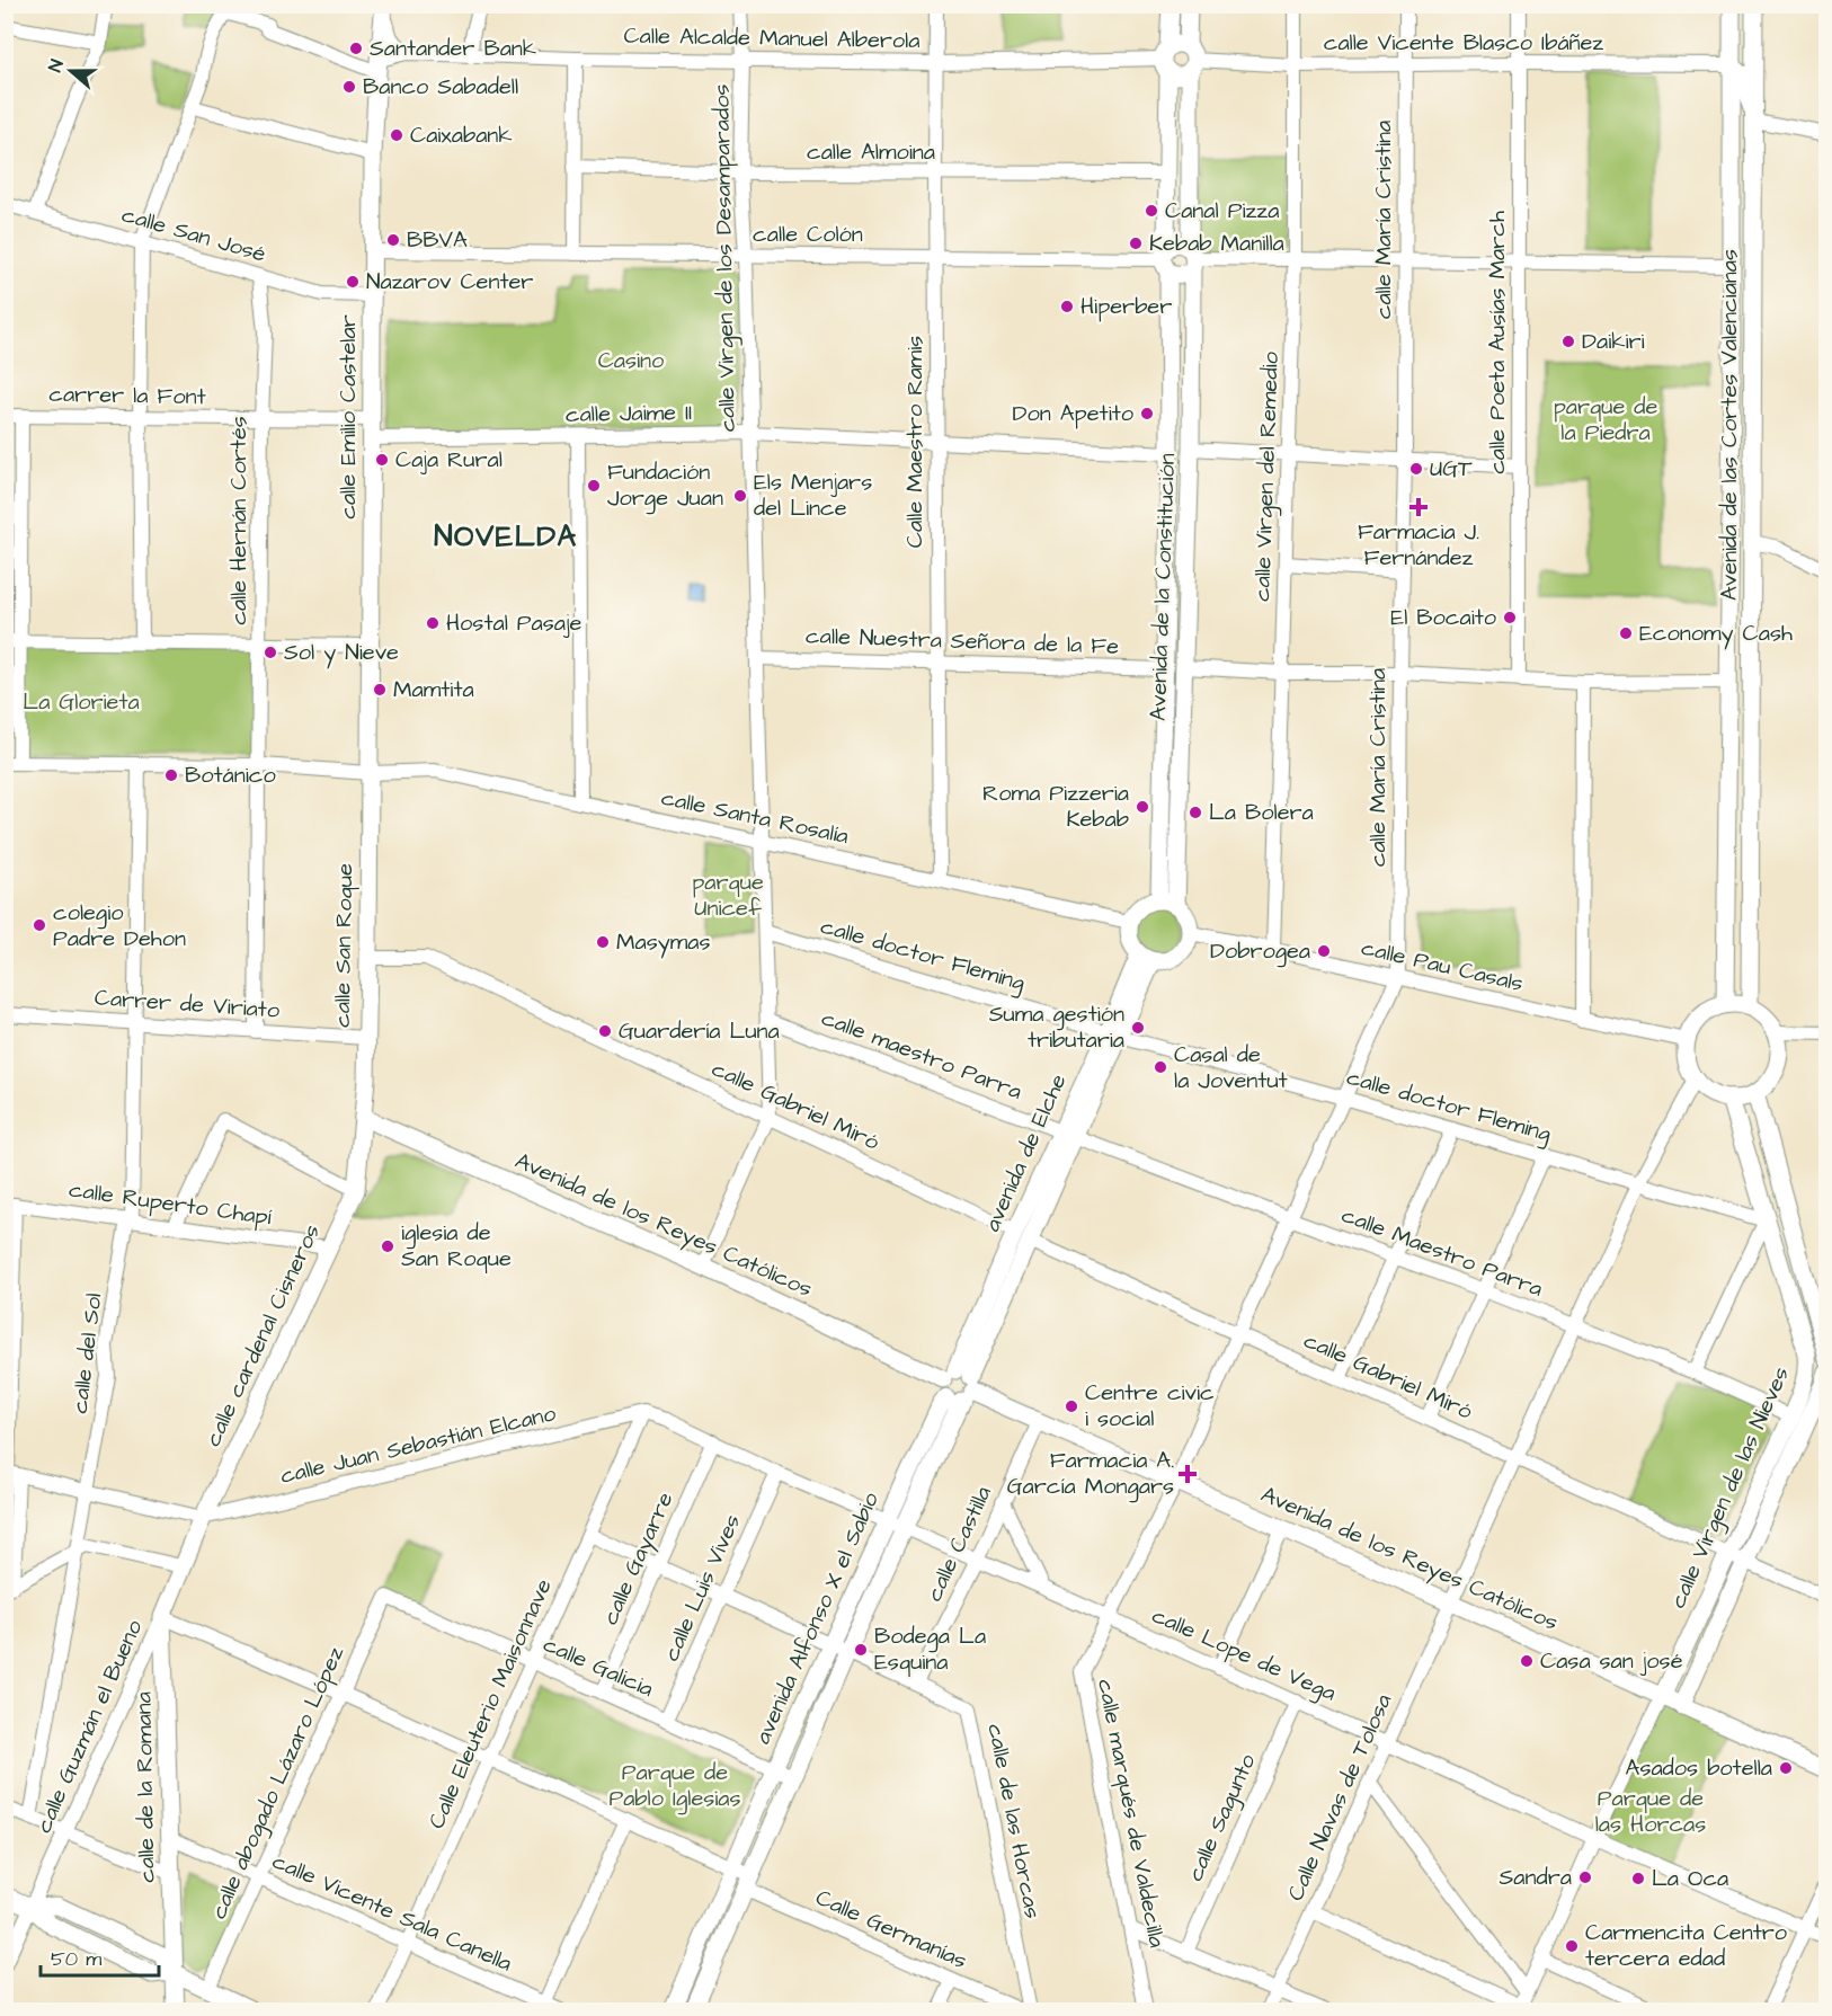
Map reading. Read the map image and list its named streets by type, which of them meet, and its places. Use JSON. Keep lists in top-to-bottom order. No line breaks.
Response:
{"streets":{"street":["Calle Alcalde Manuel Alberola","calle Vicente Blasco Ibáñez","calle Almoina","calle María Cristina","calle San José","calle Colón","calle Virgen de los Desamparados","calle Poeta Ausías March","carrer la Font","calle Jaime II","calle Emilio Castelar","Avenida de las Cortes Valencianas","Calle Maestro Ramis","calle Virgen del Remedio","calle Hernán Cortés","Avenida de la Constitución","calle Nuestra Señora de la Fe","calle Santa Rosalía","calle San Roque","calle doctor Fleming","calle Pau Casals","Carrer de Viriato","calle maestro Parra","calle Gabriel Miró","avenida de Elche","calle Ruperto Chapí","Avenida de los Reyes Católicos","calle Maestro Parra","calle cardenal Cisneros","calle del Sol","calle Juan Sebastián Elcano","calle Virgen de las Nieves","calle Castilla","calle Gayarre","calle Luis Vives","avenida Alfonso X el Sabio","calle Lope de Vega","calle Galicia","Calle Eleuterio Maisonnave","calle Guzmán el Bueno","calle abogado Lázaro López","calle de la Romana","Calle Navas de Tolosa","calle marqués de Valdecilla","calle Sagunto","calle de las Horcas","calle Vicente Sala Canella","Calle Germanías"]},"crossings":[["Calle Alcalde Manuel Alberola","calle Virgen de los Desamparados"],["Calle Alcalde Manuel Alberola","calle Emilio Castelar"],["Calle Alcalde Manuel Alberola","Calle Maestro Ramis"],["Calle Alcalde Manuel Alberola","Avenida de la Constitución"],["calle Vicente Blasco Ibáñez","calle María Cristina"],["calle Vicente Blasco Ibáñez","calle Poeta Ausías March"],["calle Vicente Blasco Ibáñez","Avenida de las Cortes Valencianas"],["calle Vicente Blasco Ibáñez","calle Virgen del Remedio"],["calle Vicente Blasco Ibáñez","Avenida de la Constitución"],["calle Almoina","calle Virgen de los Desamparados"],["calle Almoina","Calle Maestro Ramis"],["calle Almoina","Avenida de la Constitución"],["calle María Cristina","calle doctor Fleming"],["calle María Cristina","calle Pau Casals"],["calle María Cristina","calle Gabriel Miró"],["calle María Cristina","Avenida de los Reyes Católicos"],["calle María Cristina","calle Maestro Parra"],["calle María Cristina","calle marqués de Valdecilla"],["calle San José","calle Emilio Castelar"],["calle San José","calle Hernán Cortés"],["calle Colón","calle Virgen de los Desamparados"],["calle Colón","calle Emilio Castelar"],["calle Colón","Calle Maestro Ramis"],["calle Colón","Avenida de la Constitución"],["calle Virgen de los Desamparados","calle Jaime II"],["calle Virgen de los Desamparados","calle Nuestra Señora de la Fe"],["calle Virgen de los Desamparados","calle Santa Rosalía"],["calle Virgen de los Desamparados","calle doctor Fleming"],["calle Virgen de los Desamparados","calle maestro Parra"],["calle Virgen de los Desamparados","calle Gabriel Miró"],["calle Virgen de los Desamparados","Avenida de los Reyes Católicos"],["carrer la Font","calle Emilio Castelar"],["carrer la Font","calle Hernán Cortés"],["calle Jaime II","calle Emilio Castelar"],["calle Jaime II","Calle Maestro Ramis"],["calle Jaime II","Avenida de la Constitución"],["calle Emilio Castelar","calle Santa Rosalía"],["calle Emilio Castelar","calle San Roque"],["Avenida de las Cortes Valencianas","calle Pau Casals"],["Avenida de las Cortes Valencianas","calle Virgen de las Nieves"],["Avenida de las Cortes Valencianas","Calle Navas de Tolosa"],["Calle Maestro Ramis","calle Nuestra Señora de la Fe"],["Calle Maestro Ramis","calle Santa Rosalía"],["calle Virgen del Remedio","calle Pau Casals"],["calle Hernán Cortés","calle Santa Rosalía"],["calle Hernán Cortés","Carrer de Viriato"],["Avenida de la Constitución","calle Nuestra Señora de la Fe"],["Avenida de la Constitución","calle Santa Rosalía"],["Avenida de la Constitución","calle Pau Casals"],["Avenida de la Constitución","avenida de Elche"],["calle Santa Rosalía","calle San Roque"],["calle Santa Rosalía","calle Pau Casals"],["calle Santa Rosalía","avenida de Elche"],["calle San Roque","Carrer de Viriato"],["calle San Roque","calle Gabriel Miró"],["calle San Roque","Avenida de los Reyes Católicos"],["calle San Roque","calle cardenal Cisneros"],["calle doctor Fleming","avenida de Elche"],["calle doctor Fleming","calle Virgen de las Nieves"],["calle doctor Fleming","Calle Navas de Tolosa"],["calle Pau Casals","avenida de Elche"],["calle Pau Casals","calle Virgen de las Nieves"],["calle Pau Casals","Calle Navas de Tolosa"],["Carrer de Viriato","calle del Sol"],["calle maestro Parra","avenida de Elche"],["calle maestro Parra","calle Maestro Parra"],["calle Gabriel Miró","avenida de Elche"],["calle Gabriel Miró","calle Virgen de las Nieves"],["calle Gabriel Miró","Calle Navas de Tolosa"],["avenida de Elche","Avenida de los Reyes Católicos"],["avenida de Elche","calle Maestro Parra"],["avenida de Elche","avenida Alfonso X el Sabio"],["calle Ruperto Chapí","calle cardenal Cisneros"],["calle Ruperto Chapí","calle del Sol"],["Avenida de los Reyes Católicos","calle cardenal Cisneros"],["Avenida de los Reyes Católicos","calle Virgen de las Nieves"],["Avenida de los Reyes Católicos","calle Castilla"],["Avenida de los Reyes Católicos","avenida Alfonso X el Sabio"],["Avenida de los Reyes Católicos","Calle Navas de Tolosa"],["Avenida de los Reyes Católicos","calle marqués de Valdecilla"],["calle Maestro Parra","calle Virgen de las Nieves"],["calle Maestro Parra","Calle Navas de Tolosa"],["calle cardenal Cisneros","calle Juan Sebastián Elcano"],["calle cardenal Cisneros","calle de la Romana"],["calle Juan Sebastián Elcano","calle Lope de Vega"],["calle Juan Sebastián Elcano","Calle Eleuterio Maisonnave"],["calle Virgen de las Nieves","Calle Navas de Tolosa"],["calle Castilla","calle Lope de Vega"],["calle Castilla","calle de las Horcas"],["calle Gayarre","calle Lope de Vega"],["calle Gayarre","calle Galicia"],["calle Gayarre","calle de las Horcas"],["calle Luis Vives","calle Lope de Vega"],["calle Luis Vives","calle Galicia"],["calle Luis Vives","calle de las Horcas"],["avenida Alfonso X el Sabio","calle Lope de Vega"],["avenida Alfonso X el Sabio","calle Galicia"],["avenida Alfonso X el Sabio","calle de las Horcas"],["avenida Alfonso X el Sabio","Calle Germanías"],["calle Lope de Vega","Calle Eleuterio Maisonnave"],["calle Lope de Vega","Calle Navas de Tolosa"],["calle Lope de Vega","calle marqués de Valdecilla"],["calle Lope de Vega","calle Sagunto"],["calle Galicia","Calle Eleuterio Maisonnave"],["calle Galicia","calle abogado Lázaro López"],["Calle Eleuterio Maisonnave","calle de las Horcas"],["Calle Eleuterio Maisonnave","calle Vicente Sala Canella"],["Calle Eleuterio Maisonnave","Calle Germanías"],["calle Guzmán el Bueno","calle de la Romana"],["calle Guzmán el Bueno","Calle Germanías"],["calle abogado Lázaro López","calle Vicente Sala Canella"],["calle abogado Lázaro López","Calle Germanías"],["calle de la Romana","calle Vicente Sala Canella"],["calle de la Romana","Calle Germanías"]],"districts":["NOVELDA"],"parks":["Casino","parque de la Piedra","La Glorieta","parque Unicef","Parque de Pablo Iglesias","Parque de las Horcas"],"places":{"other":["Santander Bank","Banco Sabadell","Caixabank","Canal Pizza","BBVA","Kebab Manilla","Nazarov Center","Hiperber","Daikiri","Don Apetito","Caja Rural","UGT","Fundación Jorge Juan","Els Menjars del Lince","El Bocaito","Hostal Pasaje","Economy Cash","Sol y Nieve","Mamtita","Botánico","Roma Pizzeria Kebab","La Bolera","colegio Padre Dehon","Masymas","Dobrogea","Suma gestión tributaria","Guardería Luna","Casal de la Joventut","iglesia de San Roque","Centre civic i social","Bodega La Esquina","Casa san josé","Asados botella","Sandra","La Oca","Carmencita Centro tercera edad"],"health":["Farmacia J. Fernández","Farmacia A. García Mongars"]},"scale_bar":"50 m","north":"left"}
